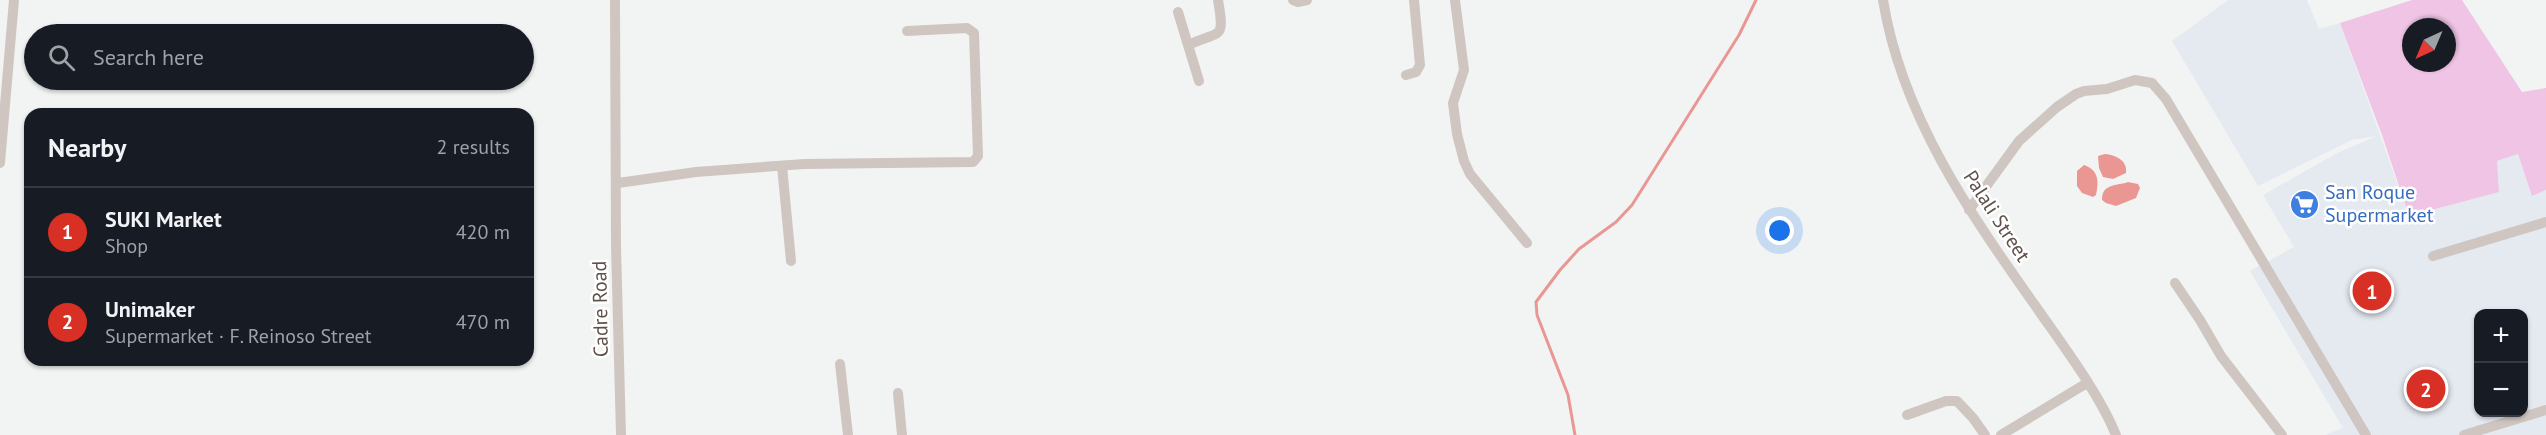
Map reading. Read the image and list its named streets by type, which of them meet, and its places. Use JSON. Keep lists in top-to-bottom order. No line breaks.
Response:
{"streets":{"street":["Palali Street","Cadre Road"]},"places":{"supermarket":["San Roque Supermarket"]},"north":"bottom left","page":{"search":"Search here","heading":["Nearby","2 results"],"list":[{"mark":"1","name":"SUKI Market","note":"Shop","value":"420 m"},{"mark":"2","name":"Unimaker","note":"Supermarket · F. Reinoso Street","value":"470 m"}],"pins":["1","2"],"map_buttons":["+","−"]}}
